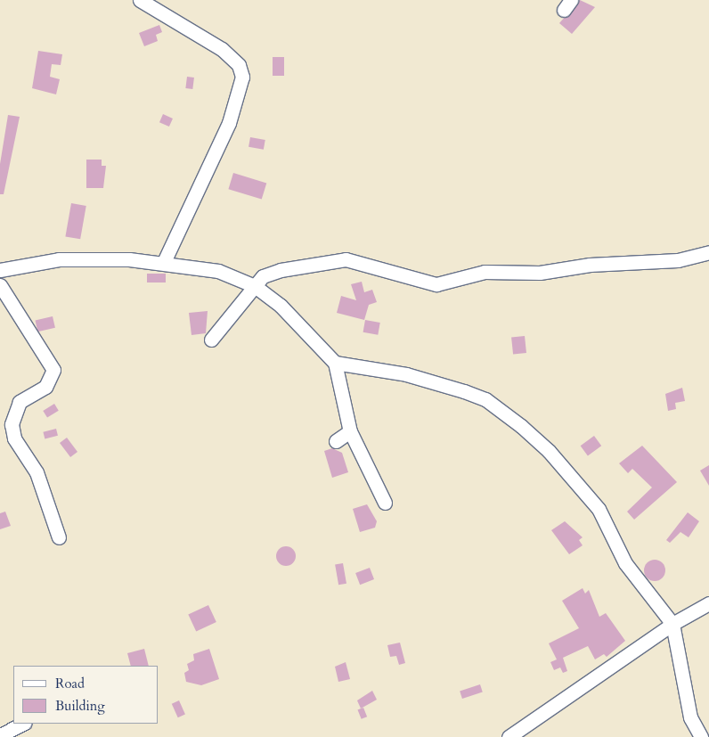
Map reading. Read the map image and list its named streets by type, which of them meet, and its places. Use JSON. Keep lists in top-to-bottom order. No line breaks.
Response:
{"legend":["Road","Building"]}
